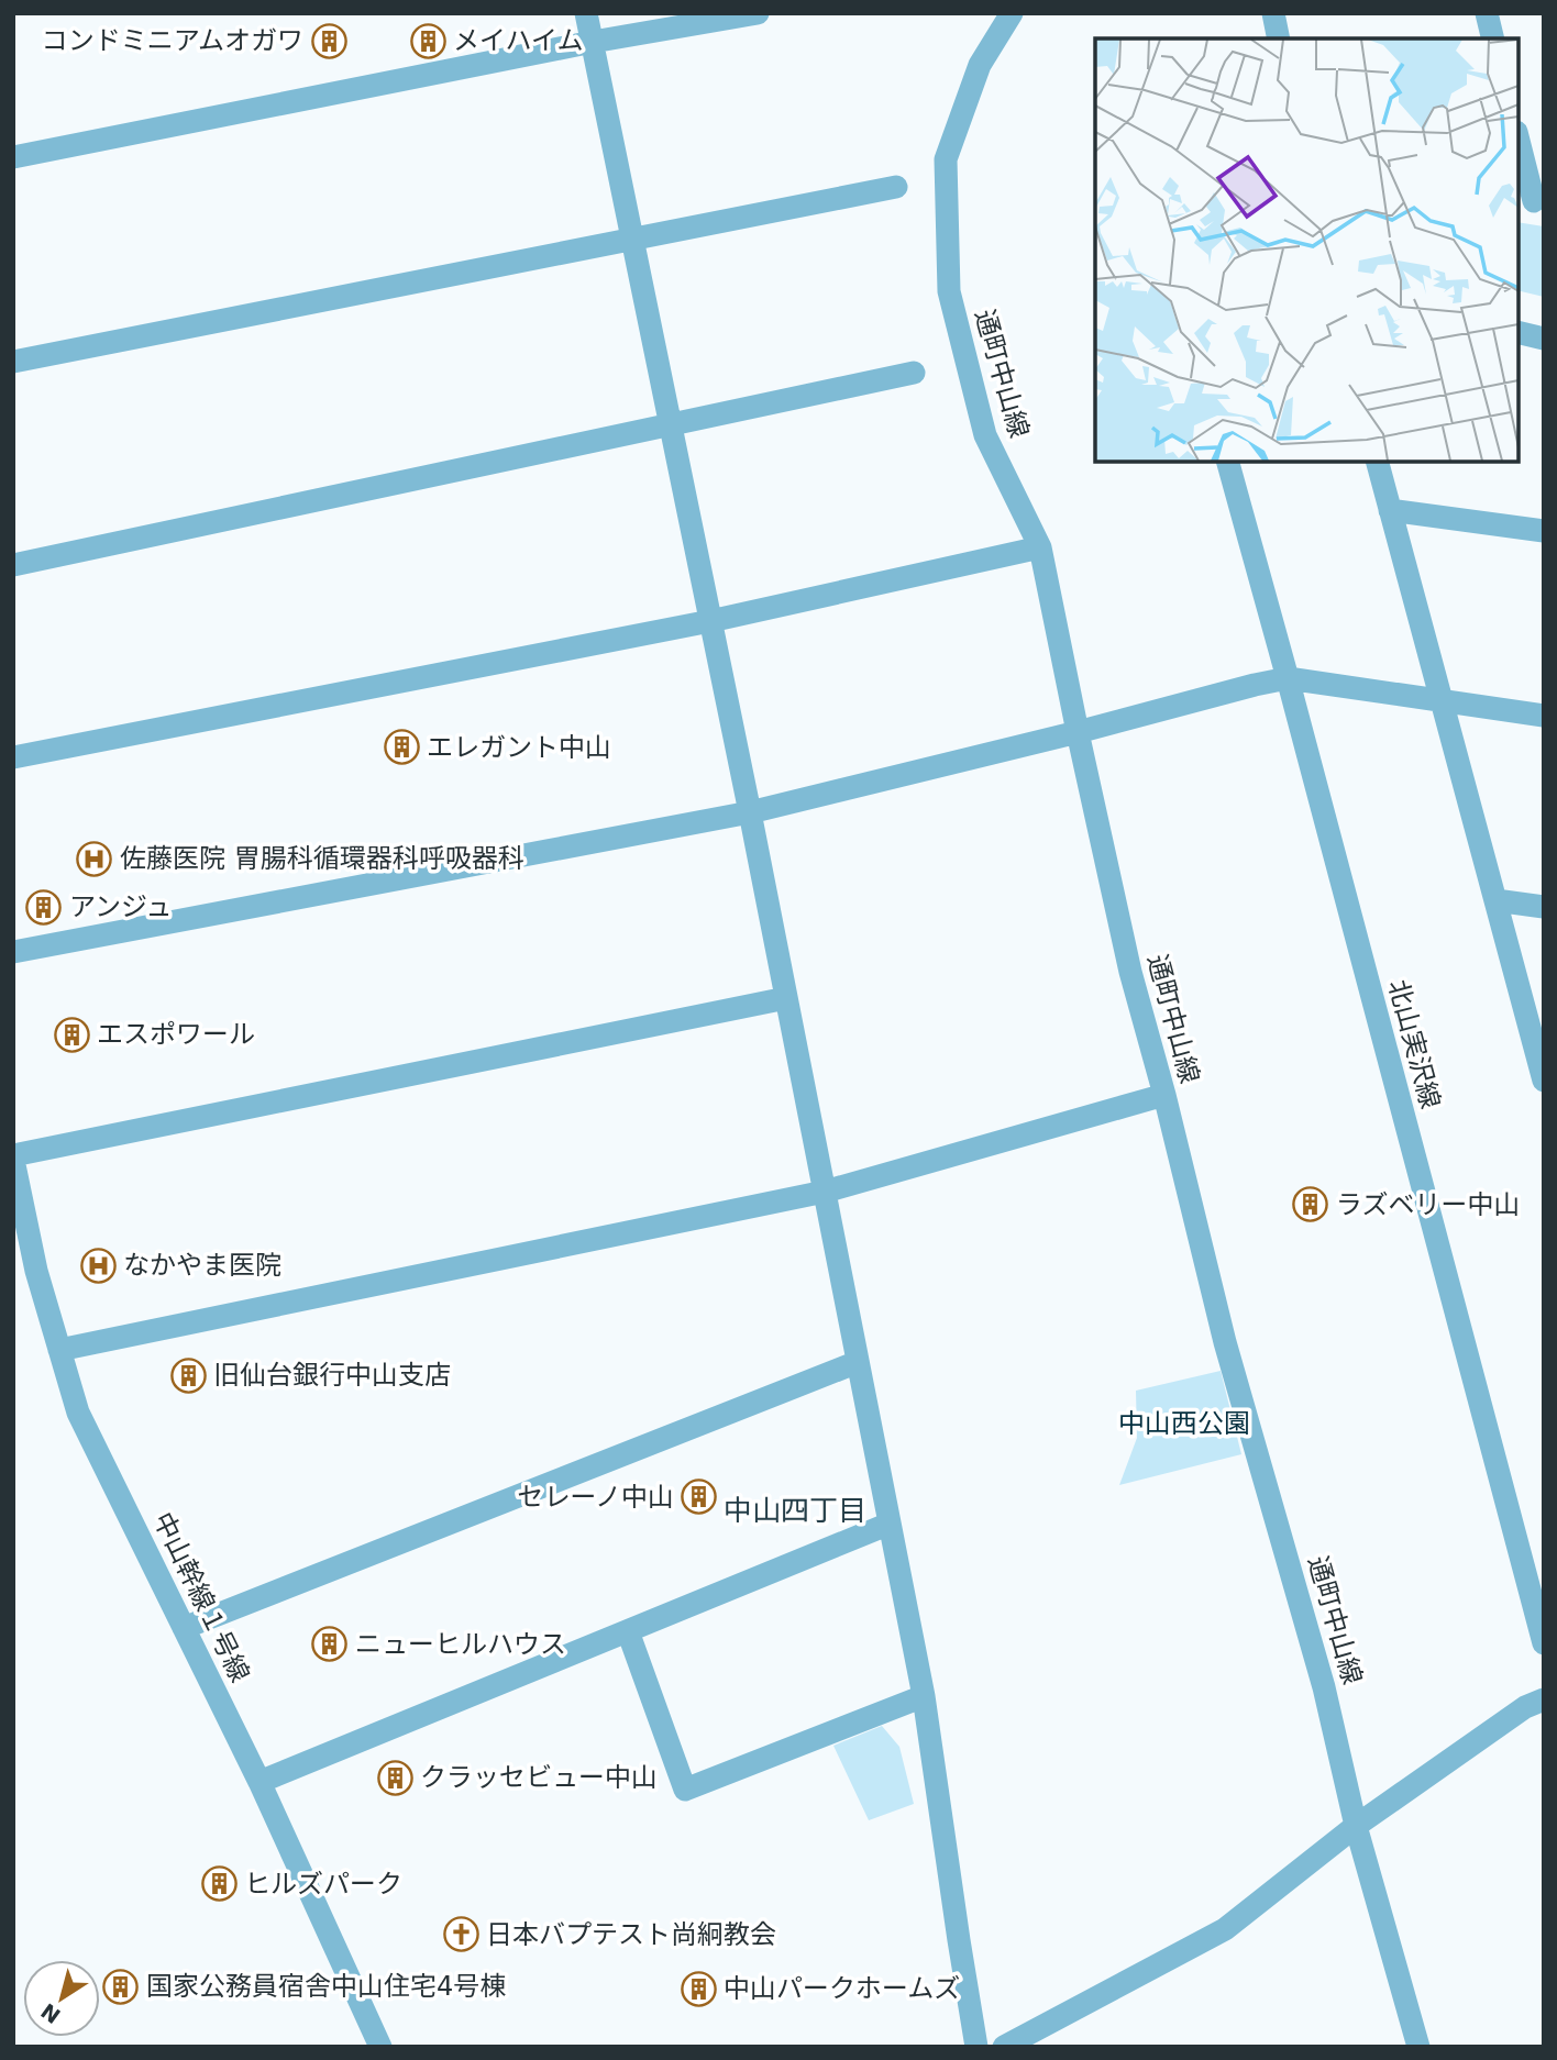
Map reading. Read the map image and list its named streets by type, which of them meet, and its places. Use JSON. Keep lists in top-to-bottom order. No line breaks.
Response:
{"streets":{"street":["通町中山線","北山実沢線","中山幹線１号線"]},"districts":["中山四丁目"],"parks":["中山西公園"],"places":{"building":["コンドミニアムオガワ","メイハイム","エレガント中山","アンジュ","エスポワール","ラズベリー中山","旧仙台銀行中山支店","セレーノ中山","ニューヒルハウス","クラッセビュー中山","ヒルズパーク","国家公務員宿舎中山住宅4号棟","中山パークホームズ"],"hospital":["佐藤医院 胃腸科循環器科呼吸器科","なかやま医院"],"church":["日本バプテスト尚絅教会"]},"north":"bottom left"}
